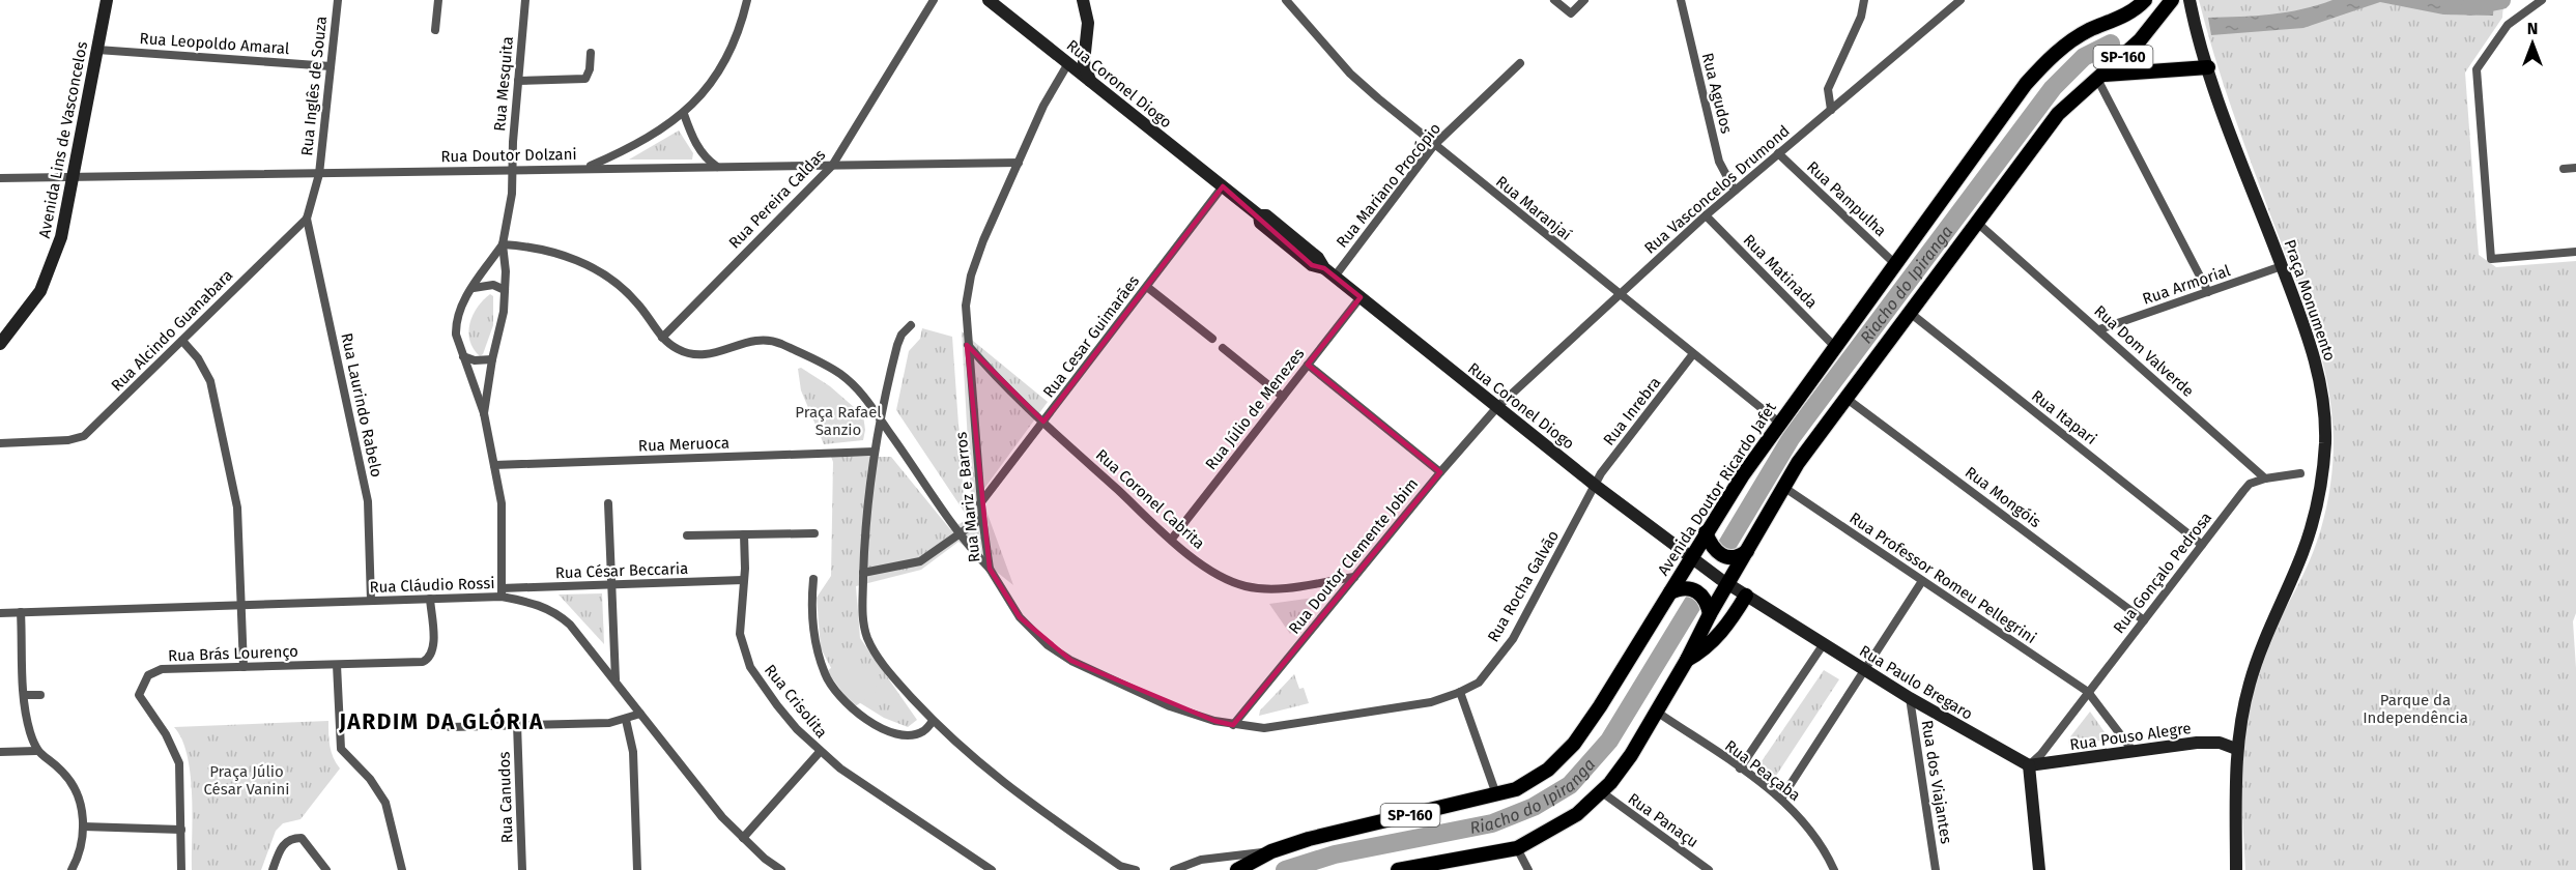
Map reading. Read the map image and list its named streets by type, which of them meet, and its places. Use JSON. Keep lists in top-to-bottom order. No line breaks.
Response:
{"streets":{"main road":["SP-160","Avenida Doutor Ricardo Jafet"],"street":["Rua Leopoldo Amaral","Rua Mesquita","Rua Coronel Diogo","Rua Inglês de Souza","Rua Agudos","Avenida Lins de Vasconcelos","Rua Doutor Dolzani","Rua Mariano Procópio","Rua Vasconcelos Drumond","Rua Pereira Caldas","Rua Pampulha","Rua Maranjaí","Rua Matinada","Rua Armorial","Praça Monumento","Rua Alcindo Guanabara","Rua Cesar Guimarães","Rua Dom Valverde","Rua Laurindo Rabelo","Rua Júlio de Menezes","Rua Inrebra","Rua Itapari","Rua Meruoca","Rua Mariz e Barros","Rua Mongóis","Rua Coronel Cabrita","Rua Doutor Clemente Jobim","Rua César Beccaria","Rua Gonçalo Pedrosa","Rua Professor Romeu Pellegrini","Rua Cláudio Rossi","Rua Rocha Galvão","Rua Brás Lourenço","Rua Paulo Bregaro","Rua Crisolita","Rua Pouso Alegre","Rua Peaçaba","Rua dos Viajantes","Rua Canudos","Rua Panaçu"]},"crossings":[["Rua Leopoldo Amaral","Rua Inglês de Souza"],["Rua Leopoldo Amaral","Avenida Lins de Vasconcelos"],["SP-160","Rua Dom Valverde"],["SP-160","Rua Itapari"],["SP-160","Rua Mongóis"],["SP-160","Rua Professor Romeu Pellegrini"],["SP-160","Rua Paulo Bregaro"],["SP-160","Rua Peaçaba"],["SP-160","Rua Panaçu"],["Rua Mesquita","Rua Doutor Dolzani"],["Rua Coronel Diogo","Rua Mariano Procópio"],["Rua Coronel Diogo","Rua Vasconcelos Drumond"],["Rua Coronel Diogo","Rua Cesar Guimarães"],["Rua Coronel Diogo","Rua Júlio de Menezes"],["Rua Coronel Diogo","Rua Inrebra"],["Rua Coronel Diogo","Avenida Doutor Ricardo Jafet"],["Rua Coronel Diogo","Rua Mariz e Barros"],["Rua Coronel Diogo","Rua Doutor Clemente Jobim"],["Rua Coronel Diogo","Rua Rocha Galvão"],["Rua Coronel Diogo","Rua Paulo Bregaro"],["Rua Inglês de Souza","Rua Doutor Dolzani"],["Rua Inglês de Souza","Rua Alcindo Guanabara"],["Rua Agudos","Rua Vasconcelos Drumond"],["Avenida Lins de Vasconcelos","Rua Doutor Dolzani"],["Rua Doutor Dolzani","Rua Pereira Caldas"],["Rua Doutor Dolzani","Rua Alcindo Guanabara"],["Rua Doutor Dolzani","Rua Mariz e Barros"],["Rua Mariano Procópio","Rua Maranjaí"],["Rua Vasconcelos Drumond","Rua Pampulha"],["Rua Vasconcelos Drumond","Rua Maranjaí"],["Rua Vasconcelos Drumond","Rua Matinada"],["Rua Vasconcelos Drumond","Rua Doutor Clemente Jobim"],["Rua Pampulha","Avenida Doutor Ricardo Jafet"],["Rua Maranjaí","Rua Inrebra"],["Rua Maranjaí","Avenida Doutor Ricardo Jafet"],["Rua Matinada","Avenida Doutor Ricardo Jafet"],["Rua Armorial","Praça Monumento"],["Rua Armorial","Rua Dom Valverde"],["Praça Monumento","Rua Pouso Alegre"],["Rua Alcindo Guanabara","Rua Laurindo Rabelo"],["Rua Cesar Guimarães","Rua Mariz e Barros"],["Rua Cesar Guimarães","Rua Coronel Cabrita"],["Rua Dom Valverde","Rua Gonçalo Pedrosa"],["Rua Laurindo Rabelo","Rua Cláudio Rossi"],["Rua Júlio de Menezes","Rua Coronel Cabrita"],["Rua Inrebra","Rua Rocha Galvão"],["Rua Itapari","Rua Gonçalo Pedrosa"],["Avenida Doutor Ricardo Jafet","Rua Paulo Bregaro"],["Rua Mariz e Barros","Rua Coronel Cabrita"],["Rua Mariz e Barros","Rua Doutor Clemente Jobim"],["Rua Mariz e Barros","Rua Rocha Galvão"],["Rua Mongóis","Rua Gonçalo Pedrosa"],["Rua Coronel Cabrita","Rua Doutor Clemente Jobim"],["Rua César Beccaria","Rua Cláudio Rossi"],["Rua César Beccaria","Rua Crisolita"],["Rua Gonçalo Pedrosa","Rua Professor Romeu Pellegrini"],["Rua Professor Romeu Pellegrini","Rua Pouso Alegre"],["Rua Cláudio Rossi","Rua Brás Lourenço"],["Rua Paulo Bregaro","Rua Pouso Alegre"],["Rua Paulo Bregaro","Rua dos Viajantes"]],"districts":["JARDIM DA GLÓRIA"],"water":["Riacho do Ipiranga"],"parks":["Praça Rafael Sanzio","Parque da Independência","Praça Júlio César Vanini"],"north":"top"}
